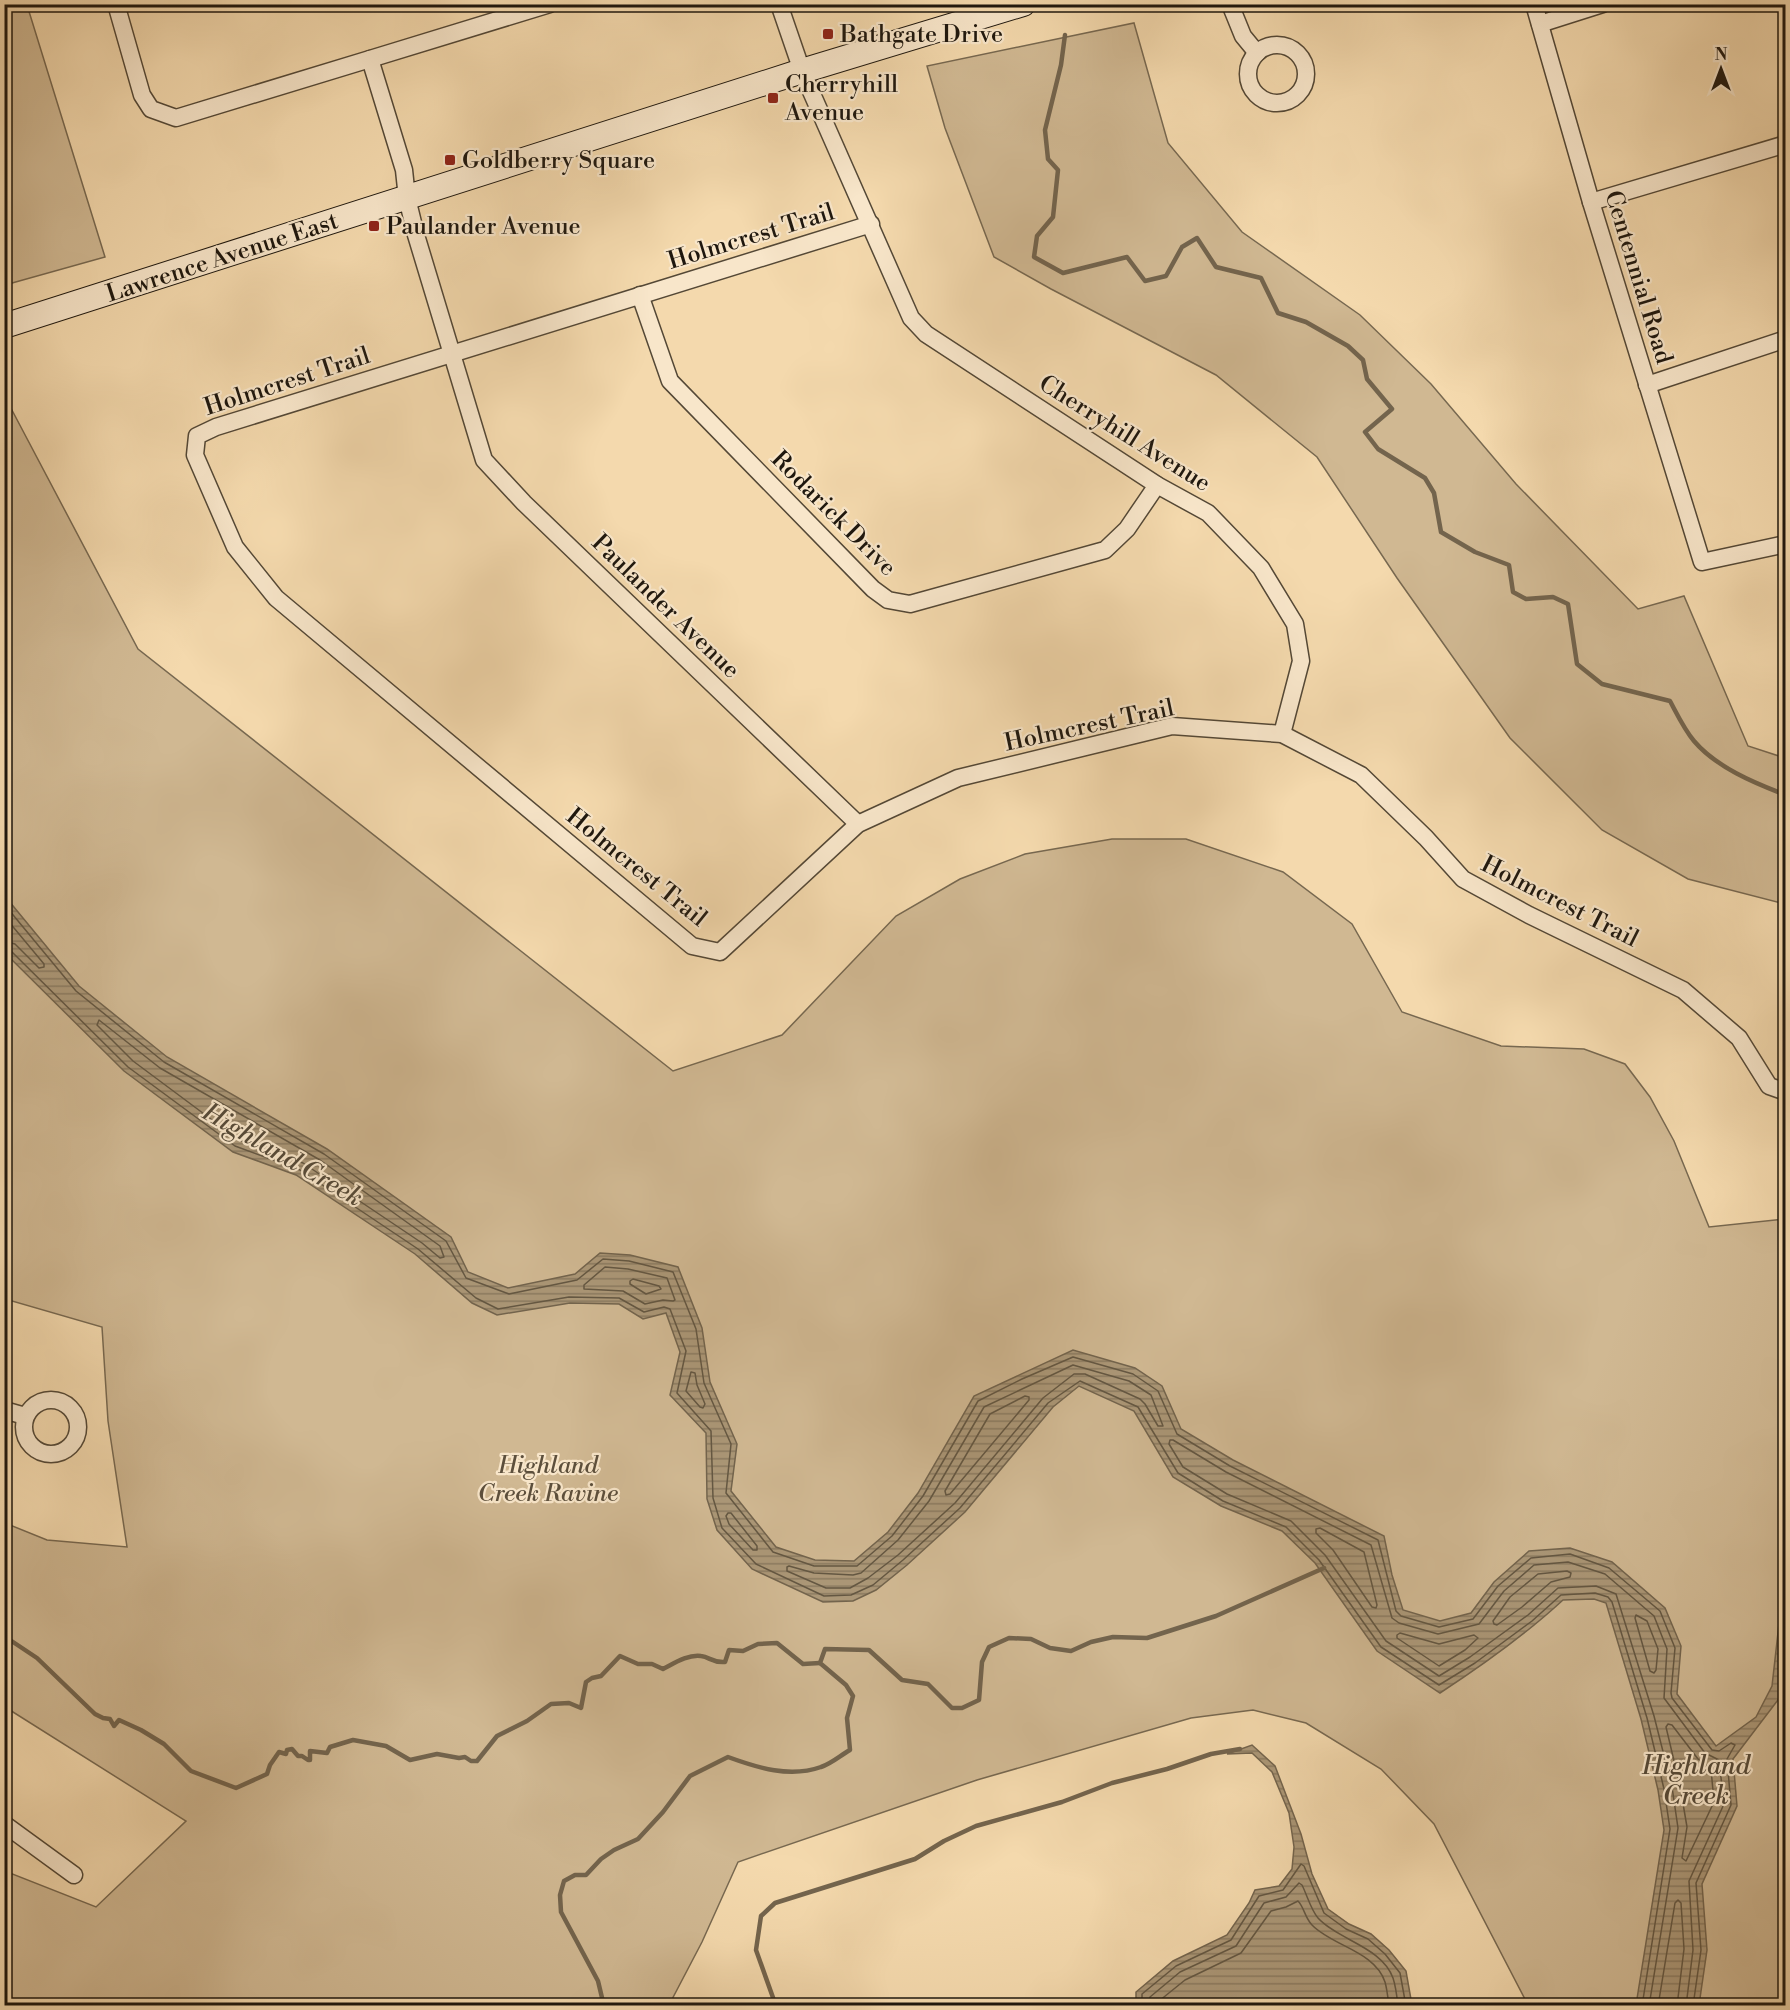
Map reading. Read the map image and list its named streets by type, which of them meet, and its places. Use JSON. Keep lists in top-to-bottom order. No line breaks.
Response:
{"streets":{"main road":["Lawrence Avenue East"],"street":["Holmcrest Trail","Centennial Road","Cherryhill Avenue","Rodarick Drive","Paulander Avenue"]},"crossings":[["Holmcrest Trail","Cherryhill Avenue"],["Holmcrest Trail","Rodarick Drive"],["Holmcrest Trail","Paulander Avenue"],["Lawrence Avenue East","Cherryhill Avenue"],["Lawrence Avenue East","Paulander Avenue"],["Cherryhill Avenue","Rodarick Drive"]],"water":["Highland Creek"],"parks":["Highland Creek Ravine"],"places":{"transit":["Bathgate Drive","Cherryhill Avenue","Goldberry Square","Paulander Avenue"]},"north":"top"}
